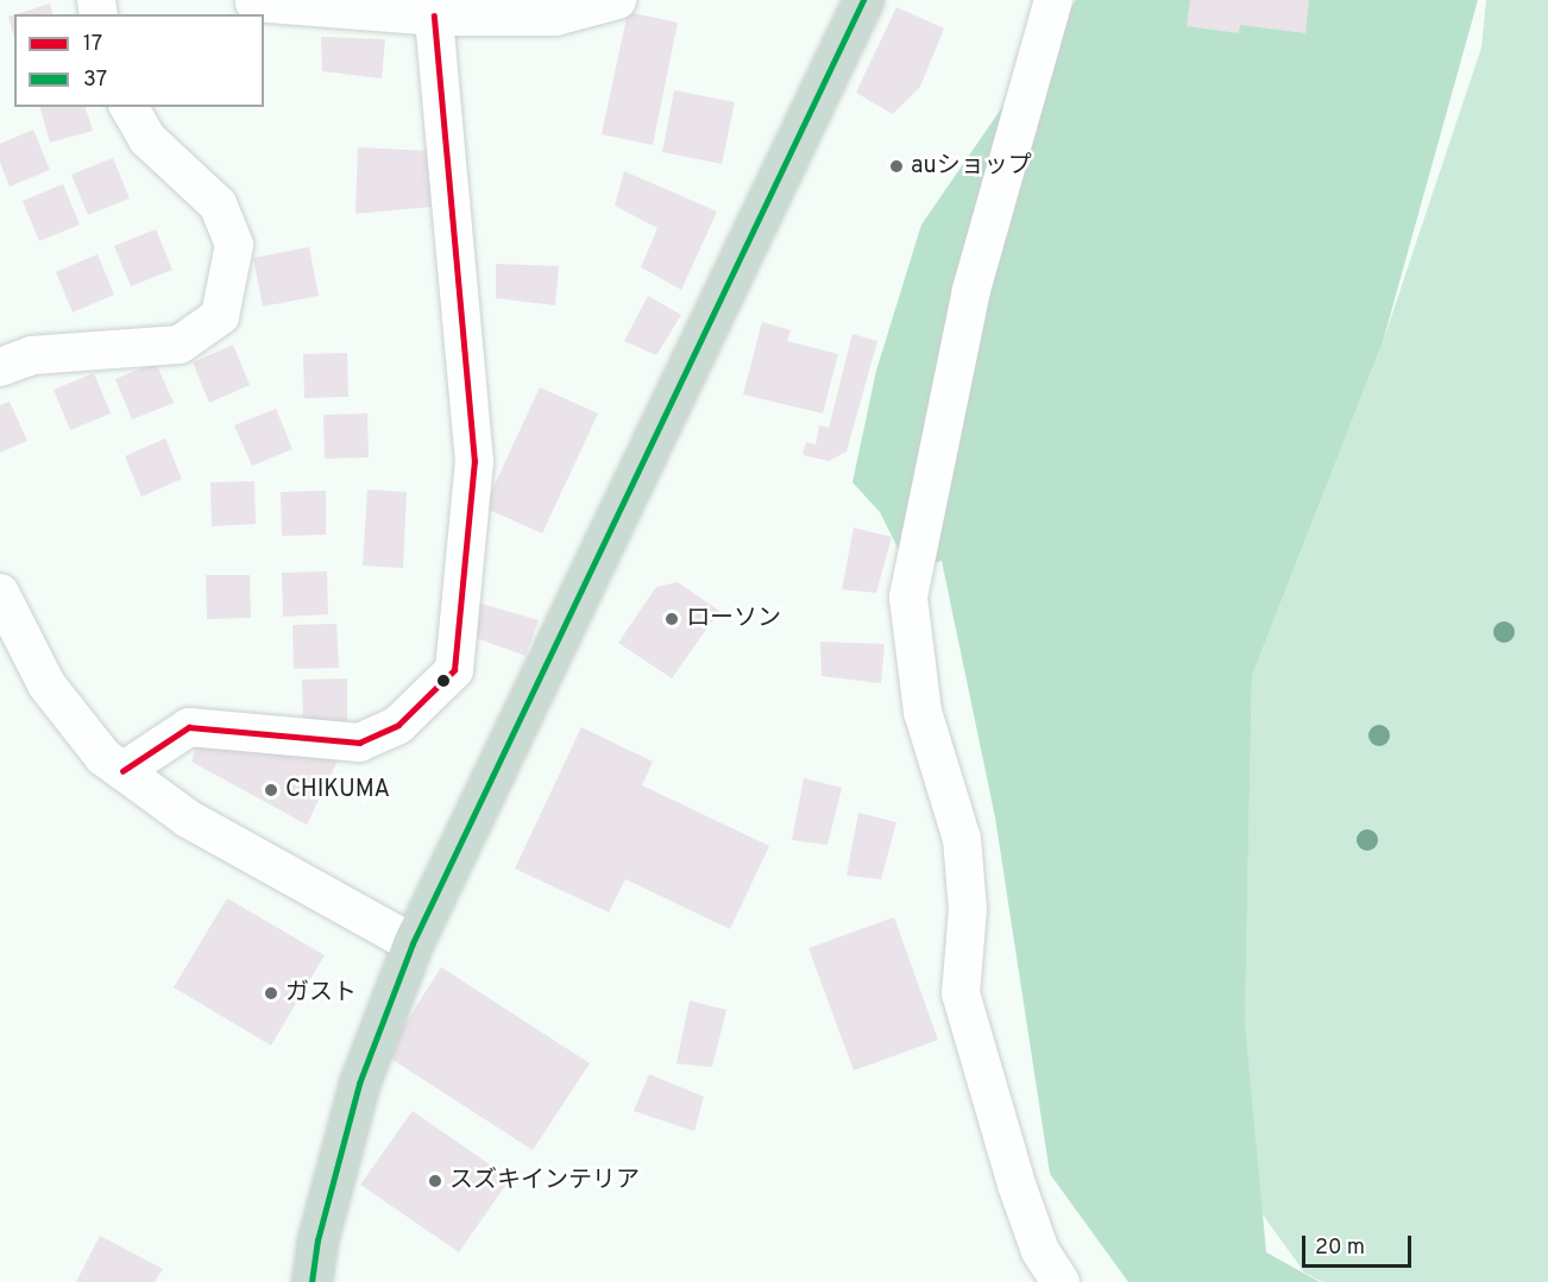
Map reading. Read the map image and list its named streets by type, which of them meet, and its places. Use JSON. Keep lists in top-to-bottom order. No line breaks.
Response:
{"places":["auショップ","ローソン","CHIKUMA","ガスト","スズキインテリア"],"lines":["transit line 37","transit line 17"],"legend":["17","37"],"scale_bar":"20 m"}
